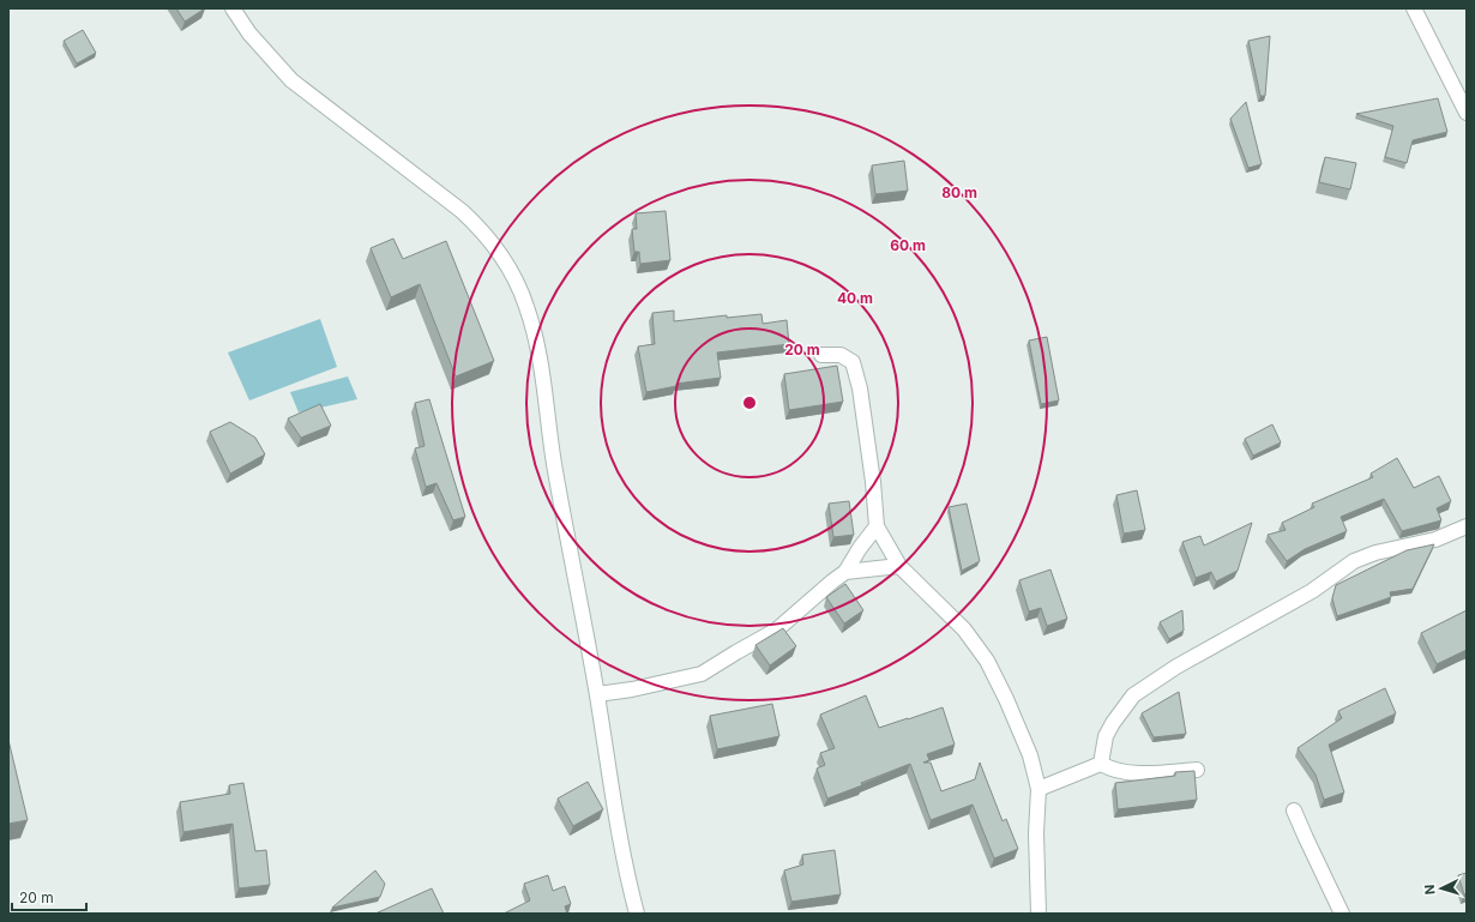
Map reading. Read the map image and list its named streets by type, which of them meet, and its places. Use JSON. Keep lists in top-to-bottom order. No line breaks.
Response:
{"scale_bar":"20 m","north":"left","rings":["80 m","60 m","40 m","20 m"]}
